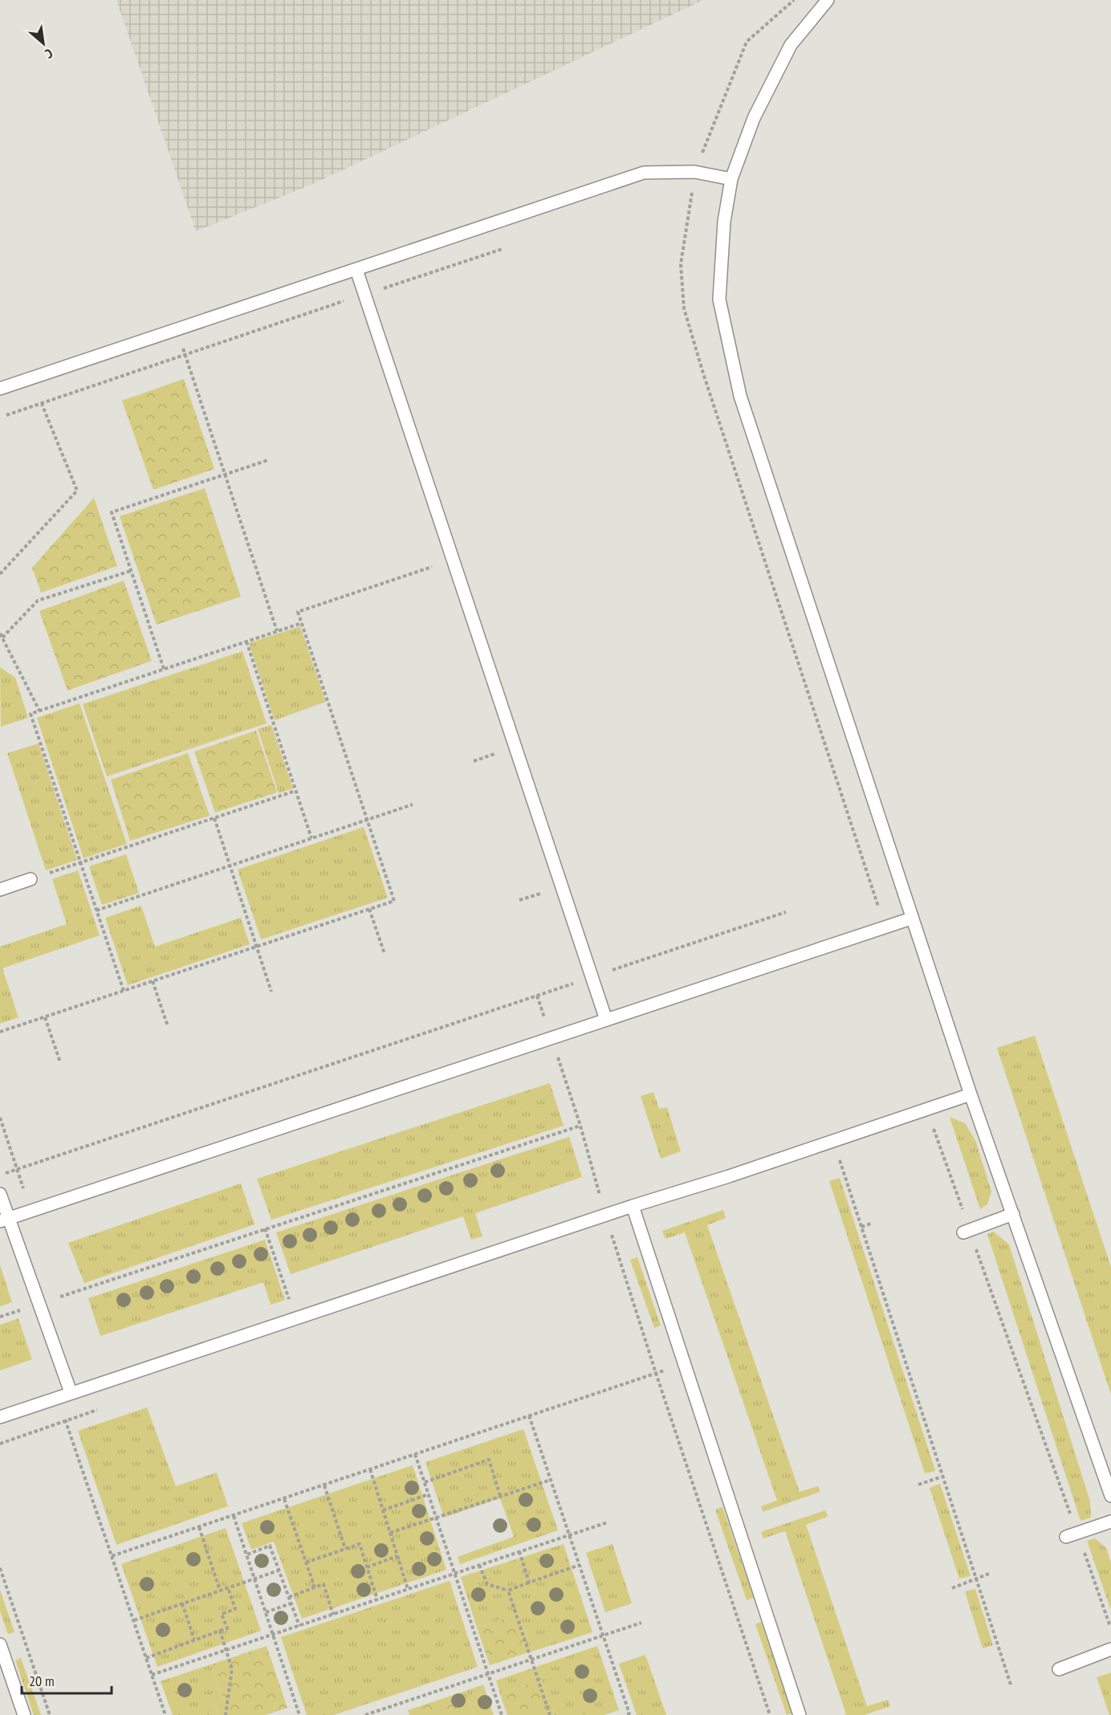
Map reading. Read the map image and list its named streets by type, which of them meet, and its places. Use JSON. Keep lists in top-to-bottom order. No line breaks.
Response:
{"scale_bar":"20 m","north":"bottom right"}
